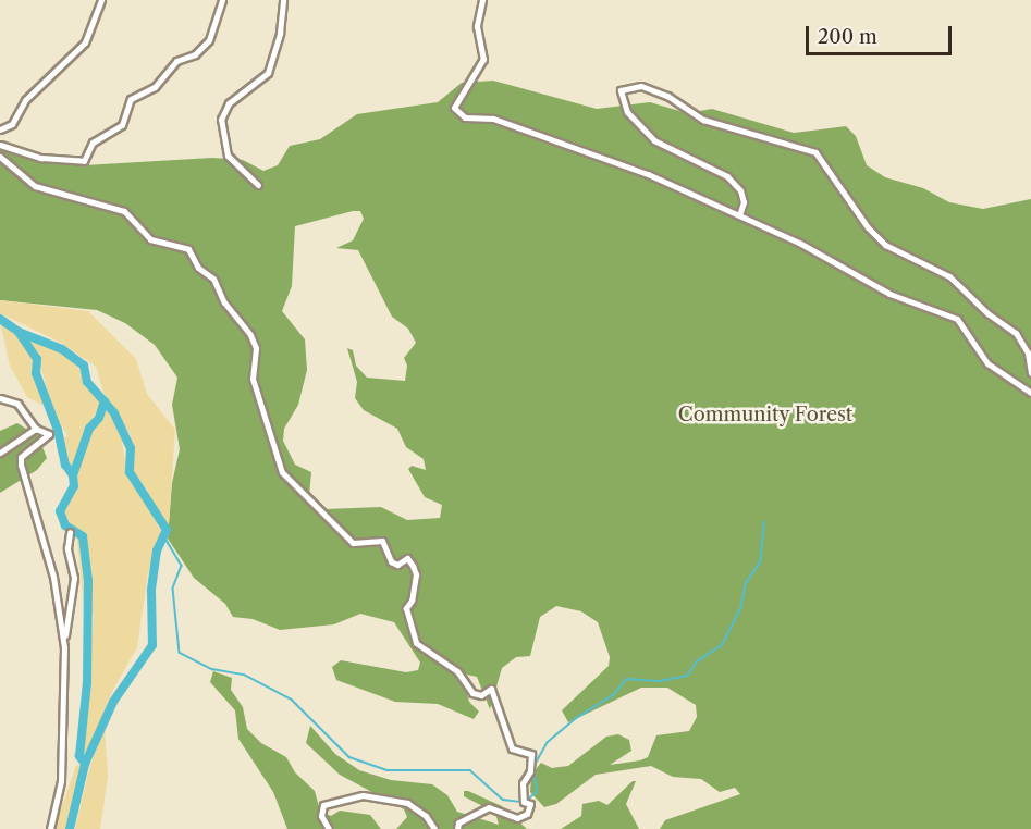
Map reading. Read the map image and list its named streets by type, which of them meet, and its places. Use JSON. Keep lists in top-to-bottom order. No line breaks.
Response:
{"parks":["Community Forest"],"scale_bar":"200 m"}
